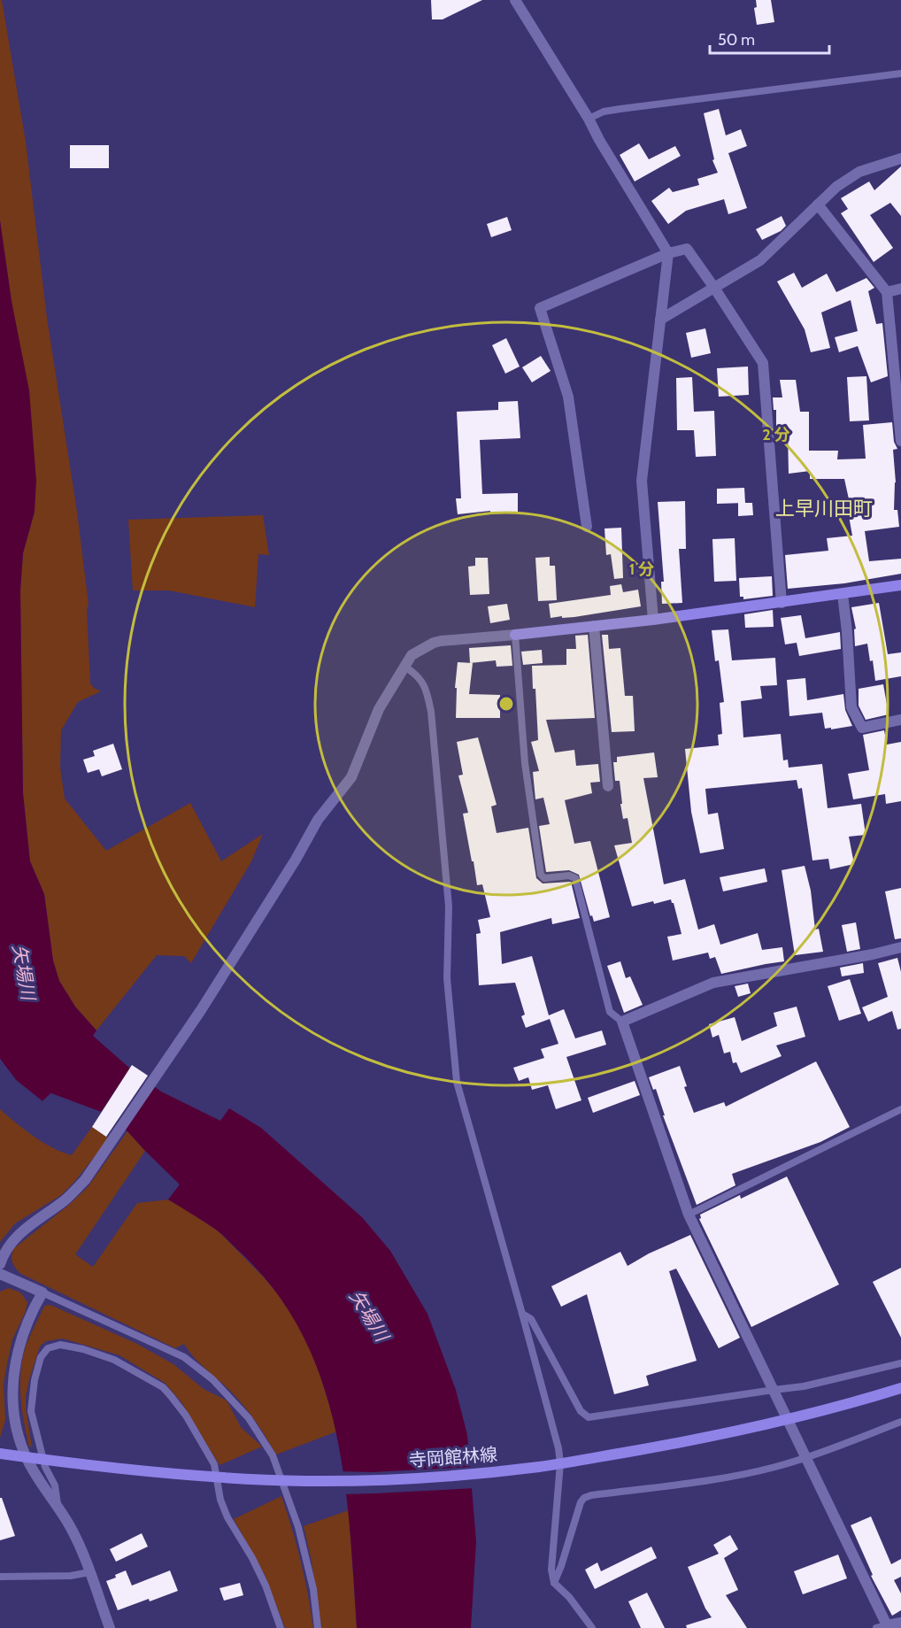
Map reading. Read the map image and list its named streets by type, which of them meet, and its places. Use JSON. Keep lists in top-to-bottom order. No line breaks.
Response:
{"streets":{"main road":["寺岡館林線"]},"districts":["上早川田町"],"water":["矢場川"],"scale_bar":"50 m","rings":["2 分","1 分"]}
